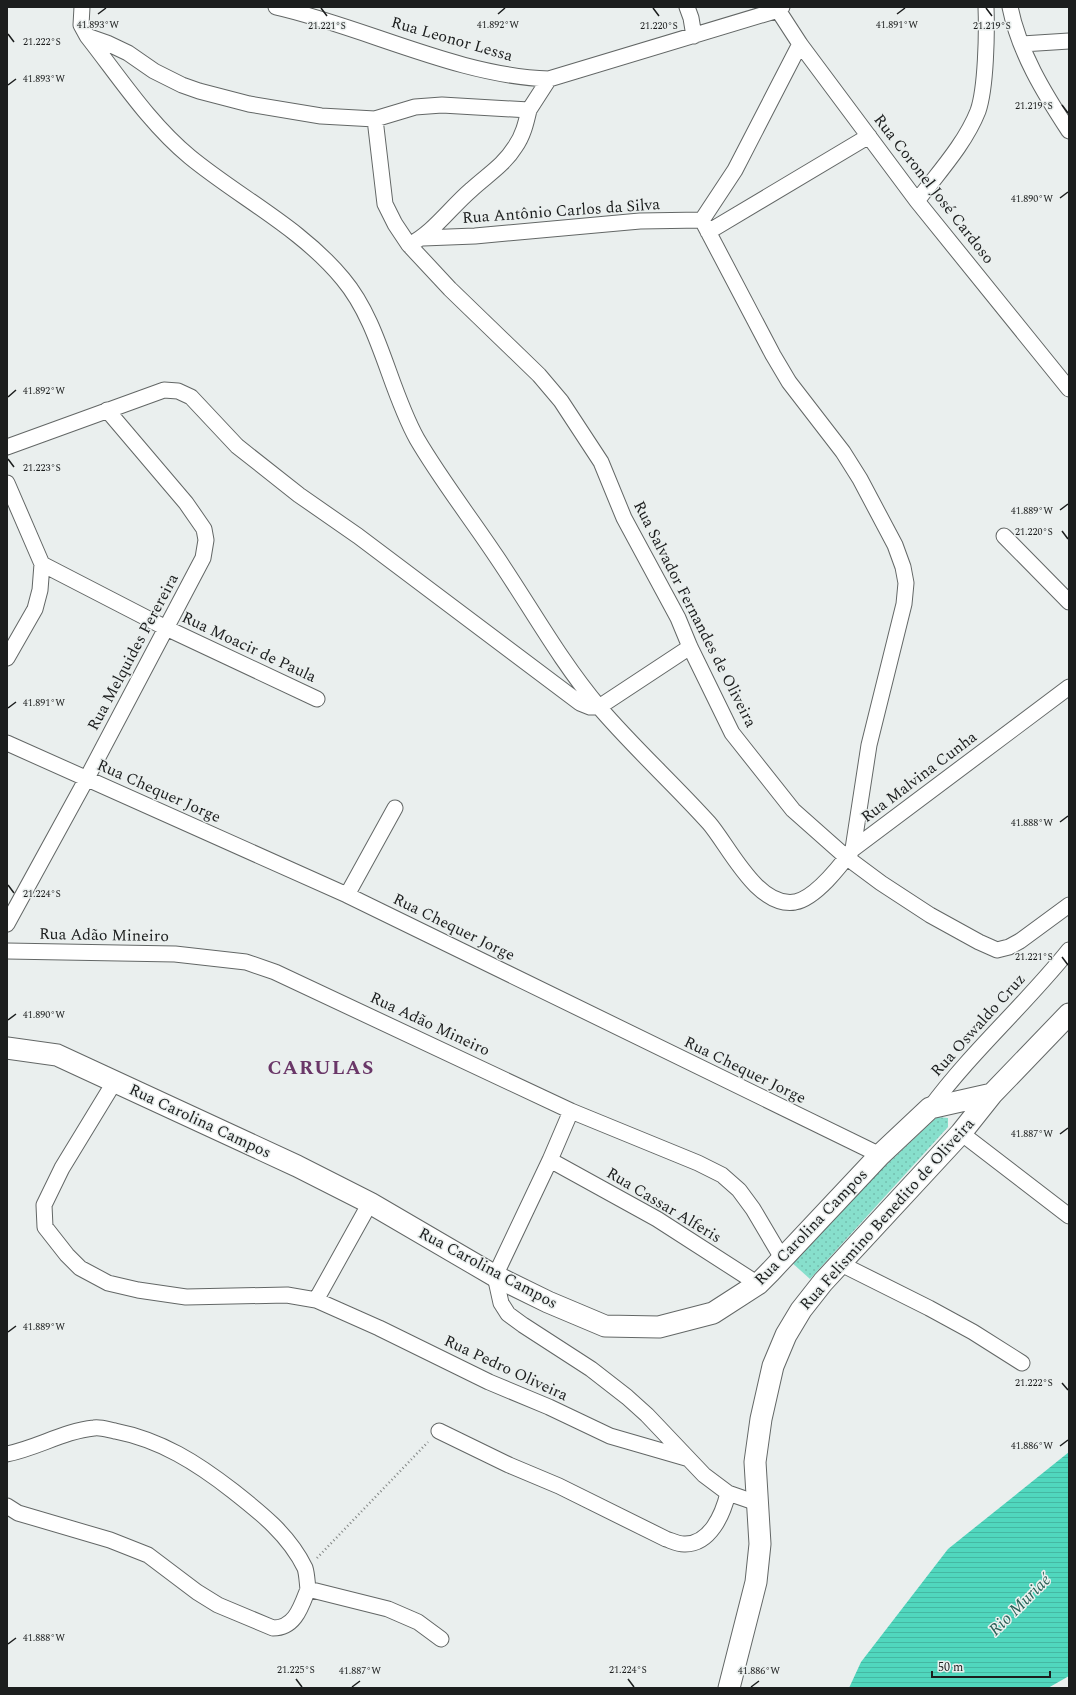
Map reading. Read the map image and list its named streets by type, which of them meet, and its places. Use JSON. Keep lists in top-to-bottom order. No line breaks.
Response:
{"streets":{"main road":["Rua Carolina Campos","Rua Felismino Benedito de Oliveira"],"street":["Rua Leonor Lessa","Rua Coronel José Cardoso","Rua Antônio Carlos da Silva","Rua Salvador Fernandes de Oliveira","Rua Moacir de Paula","Rua Melquides Perereira","Rua Malvina Cunha","Rua Chequer Jorge","Rua Adão Mineiro","Rua Oswaldo Cruz","Rua Cassar Alferis","Rua Pedro Oliveira"]},"crossings":[["Rua Leonor Lessa","Rua Coronel José Cardoso"],["Rua Coronel José Cardoso","Rua Antônio Carlos da Silva"],["Rua Salvador Fernandes de Oliveira","Rua Malvina Cunha"],["Rua Moacir de Paula","Rua Melquides Perereira"],["Rua Melquides Perereira","Rua Chequer Jorge"],["Rua Chequer Jorge","Rua Carolina Campos"],["Rua Adão Mineiro","Rua Carolina Campos"],["Rua Oswaldo Cruz","Rua Carolina Campos"],["Rua Carolina Campos","Rua Cassar Alferis"],["Rua Carolina Campos","Rua Pedro Oliveira"]],"districts":["CARULAS"],"water":["Rio Muriaé"],"scale_bar":"50 m","coordinates":["41.893°W","41.892°W","41.891°W","21.220°S","21.221°S","21.219°S","21.222°S","41.890°W","21.223°S","41.889°W","41.888°W","21.224°S","41.887°W","41.886°W","21.225°S"]}
